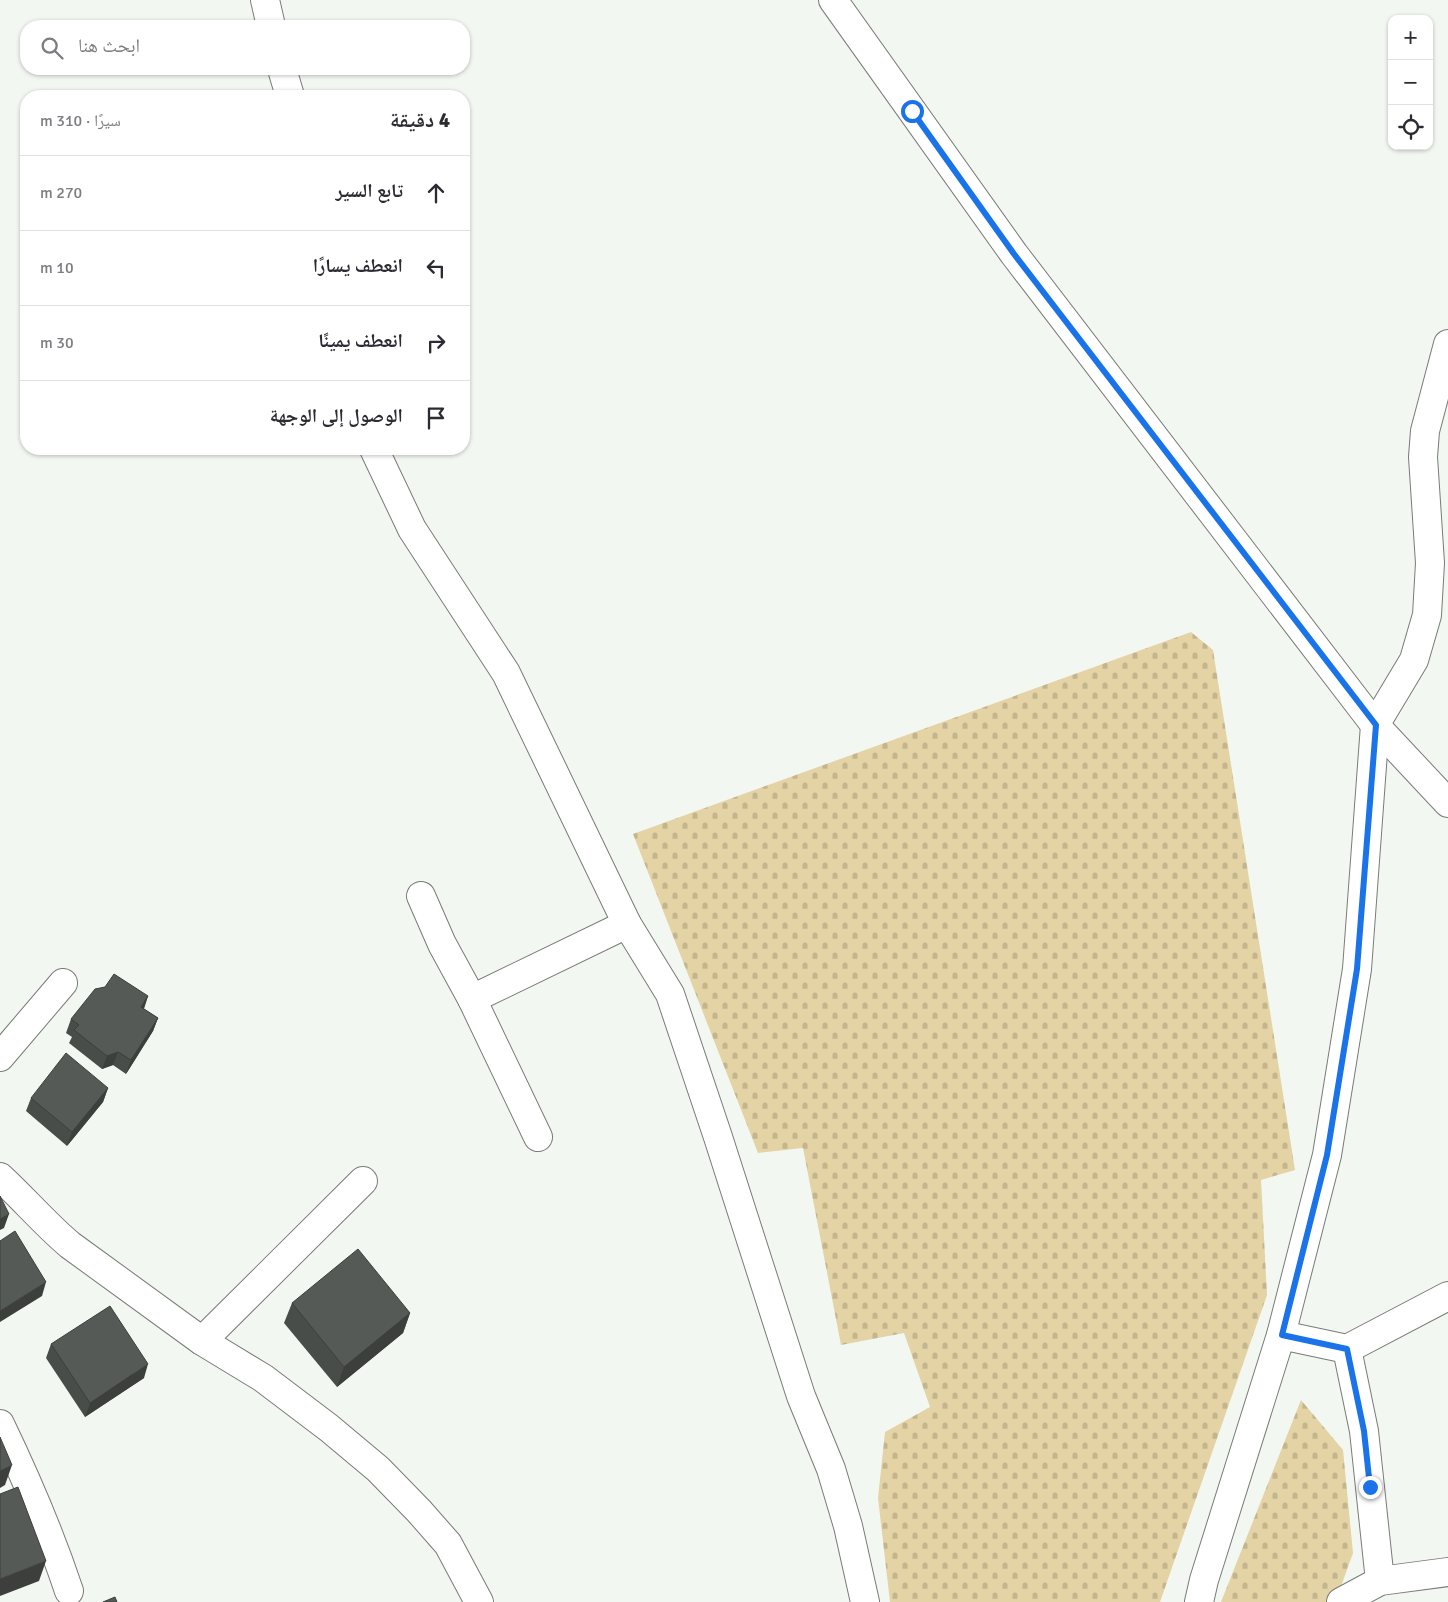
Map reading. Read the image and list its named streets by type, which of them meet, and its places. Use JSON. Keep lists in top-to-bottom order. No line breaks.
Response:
{"page":{"map_buttons":["+","−"],"search":"ابحث هنا","heading":["4 دقيقة","سيرًا · 310 m"],"list":[["تابع السير","270 m"],["انعطف يسارًا","10 m"],["انعطف يمينًا","30 m"],"الوصول إلى الوجهة"]}}
